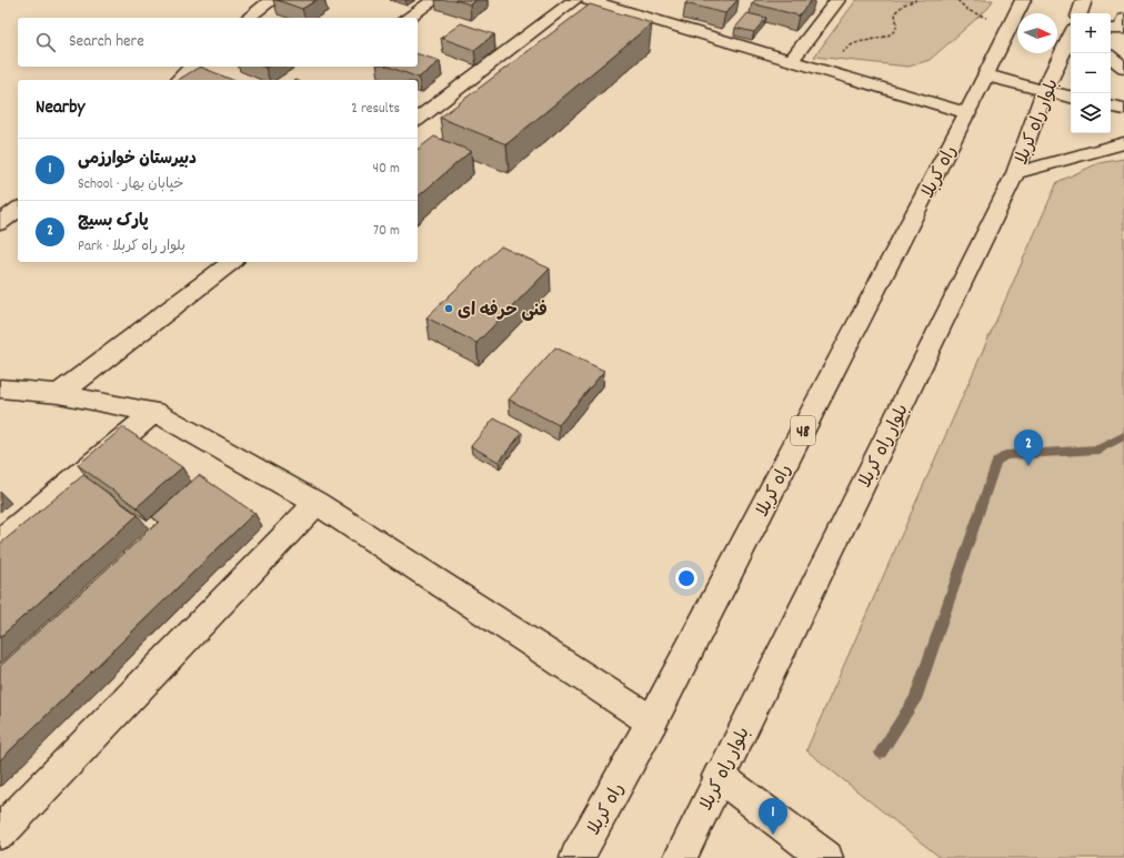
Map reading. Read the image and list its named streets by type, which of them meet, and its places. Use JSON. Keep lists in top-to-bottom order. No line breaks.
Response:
{"streets":{"street":["بلوار راه کربلا","راه کربلا","48"]},"places":["فنی حرفه ای"],"north":"right","page":{"map_buttons":["+","−"],"search":"Search here","heading":["Nearby","2 results"],"list":[{"mark":"1","name":"دبیرستان خوارزمی","note":"School · خیابان بهار","value":"40 m"},{"mark":"2","name":"پارک بسیج","note":"Park · بلوار راه کربلا","value":"70 m"}],"pins":["2","1"]}}
